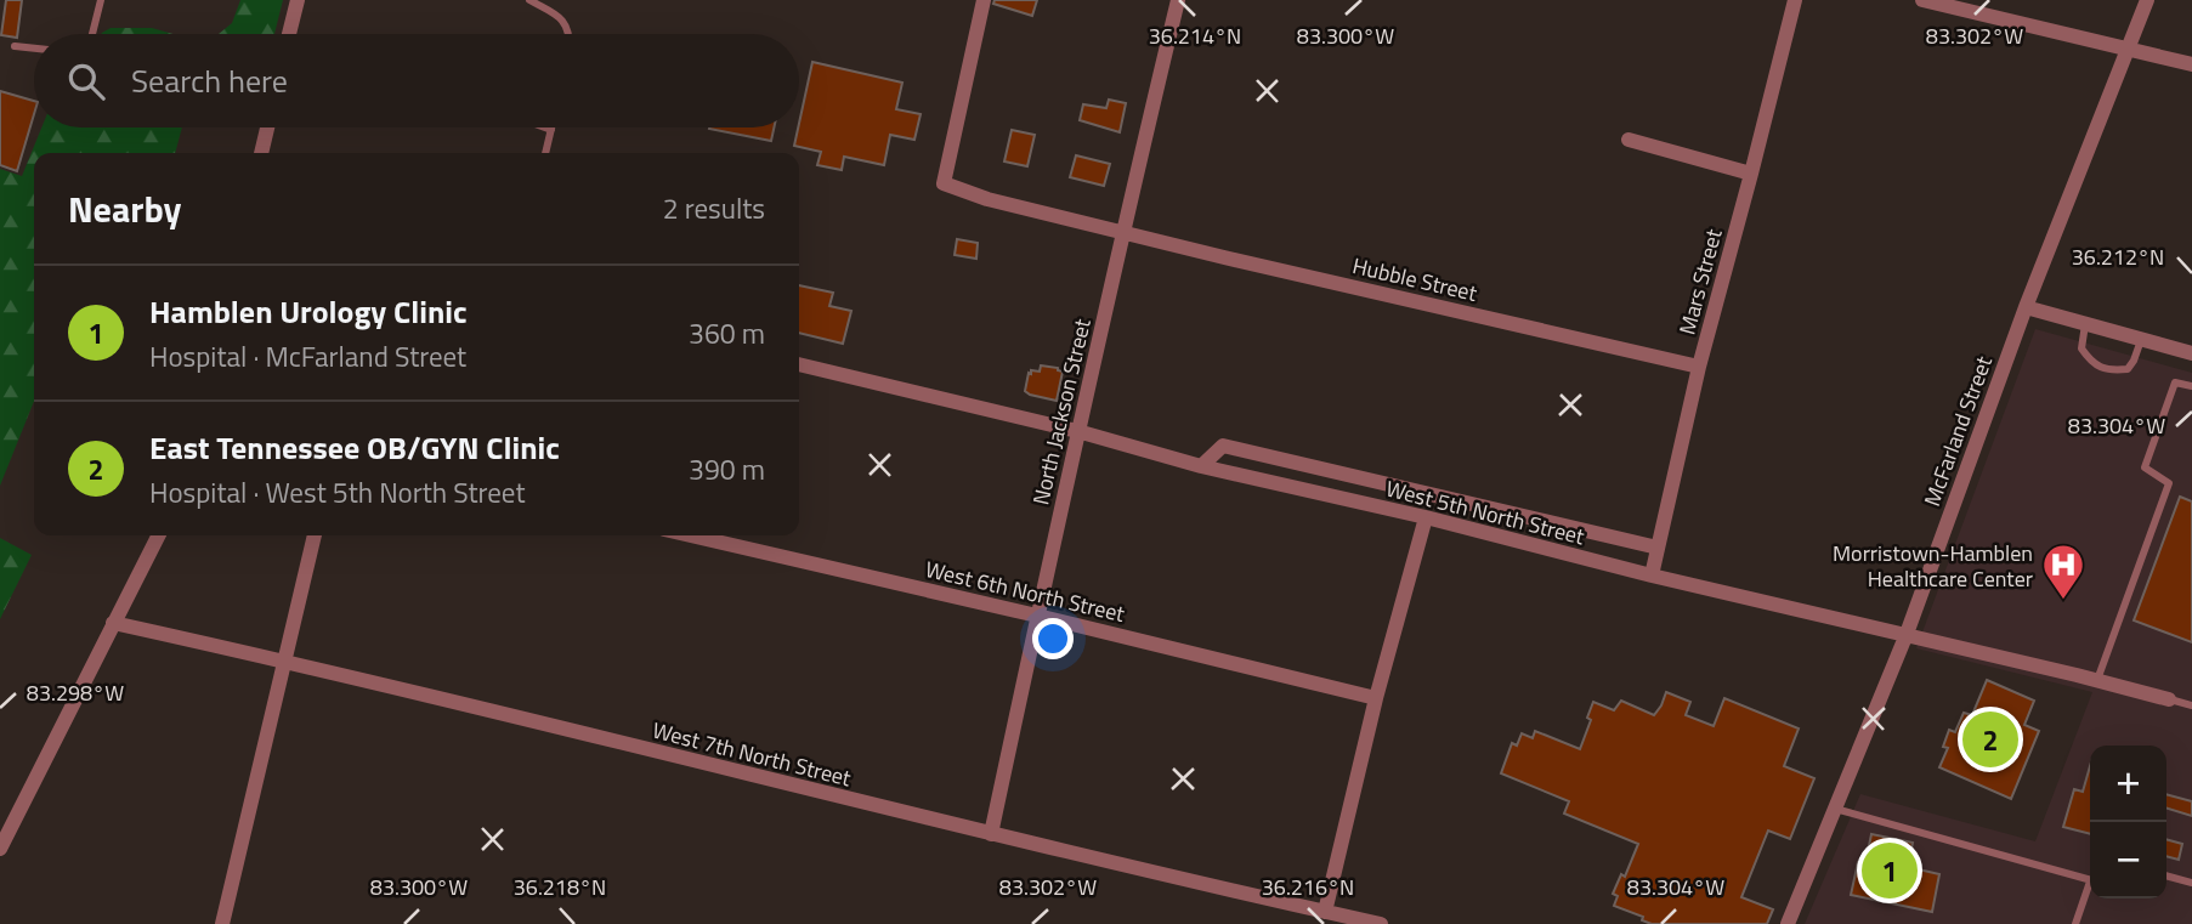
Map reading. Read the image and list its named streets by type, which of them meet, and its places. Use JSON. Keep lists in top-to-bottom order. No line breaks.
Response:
{"streets":{"street":["Hubble Street","Mars Street","North Jackson Street","McFarland Street","West 5th North Street","West 6th North Street","West 7th North Street"]},"crossings":[["Hubble Street","Mars Street"],["Hubble Street","North Jackson Street"],["Mars Street","West 5th North Street"],["North Jackson Street","West 5th North Street"],["North Jackson Street","West 6th North Street"],["North Jackson Street","West 7th North Street"],["McFarland Street","West 5th North Street"]],"places":{"hospital":["Morristown-Hamblen Healthcare Center"]},"page":{"search":"Search here","heading":["Nearby","2 results"],"list":[{"mark":"1","name":"Hamblen Urology Clinic","note":"Hospital · McFarland Street","value":"360 m"},{"mark":"2","name":"East Tennessee OB/GYN Clinic","note":"Hospital · West 5th North Street","value":"390 m"}],"pins":["2","1"],"map_buttons":["+","−"]},"coordinates":["83.300°W","83.302°W","36.214°N","36.212°N","83.304°W","83.298°W","36.218°N","36.216°N"]}
